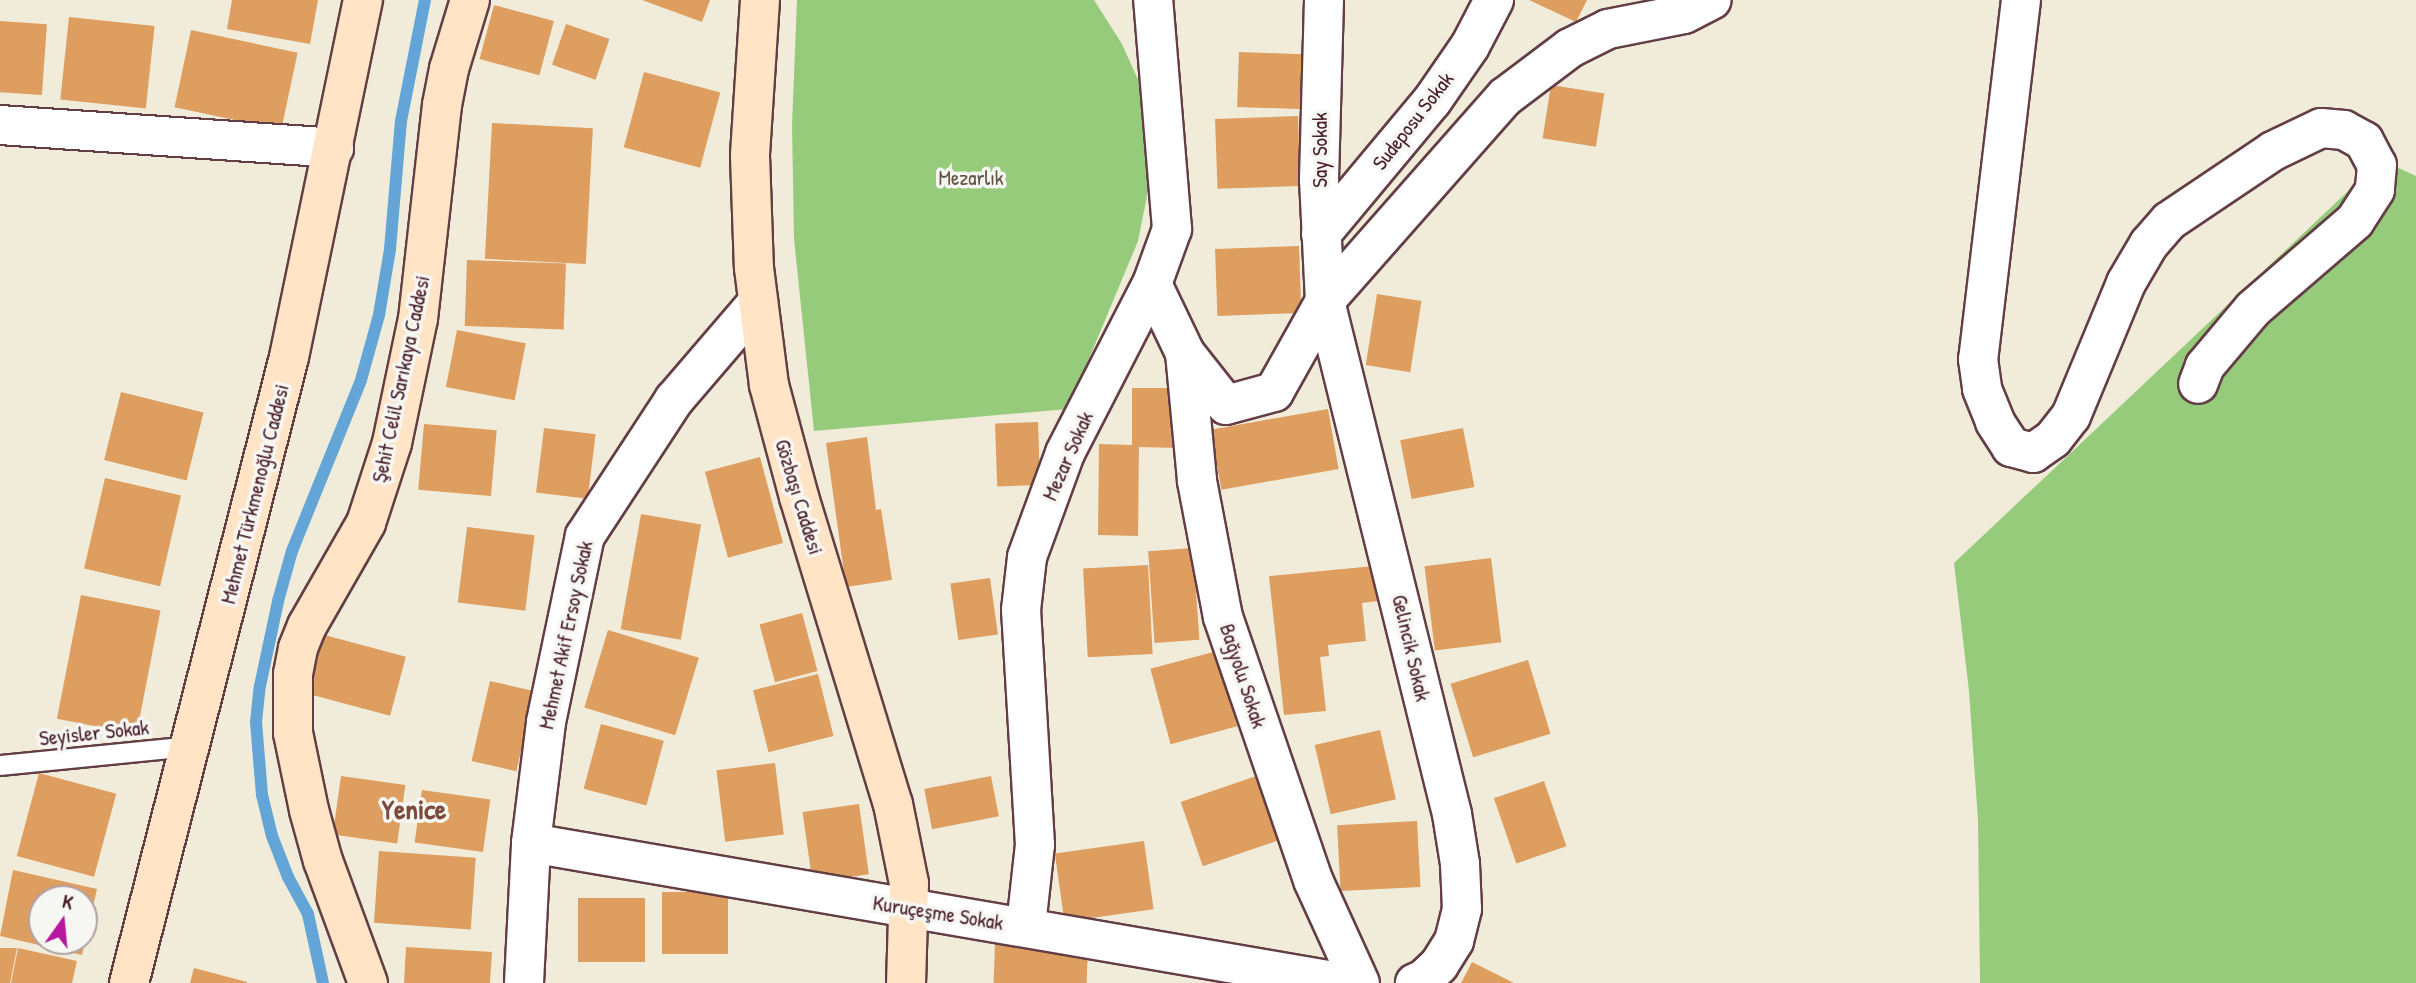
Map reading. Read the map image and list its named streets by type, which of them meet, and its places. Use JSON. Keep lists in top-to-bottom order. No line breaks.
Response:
{"streets":{"street":["Sudeposu Sokak","Say Sokak","Şehit Celil Sarıkaya Caddesi","Mezar Sokak","Mehmet Türkmenoğlu Caddesi","Gözbaşı Caddesi","Mehmet Akif Ersoy Sokak","Gelincik Sokak","Bağyolu Sokak","Kuruçeşme Sokak"],"lane":["Seyisler Sokak"]},"crossings":[["Sudeposu Sokak","Say Sokak"],["Say Sokak","Gelincik Sokak"],["Mezar Sokak","Kuruçeşme Sokak"],["Mehmet Türkmenoğlu Caddesi","Seyisler Sokak"],["Gözbaşı Caddesi","Mehmet Akif Ersoy Sokak"],["Gözbaşı Caddesi","Kuruçeşme Sokak"],["Mehmet Akif Ersoy Sokak","Kuruçeşme Sokak"]],"districts":["Yenice"],"parks":["Mezarlık"],"north":"top"}
